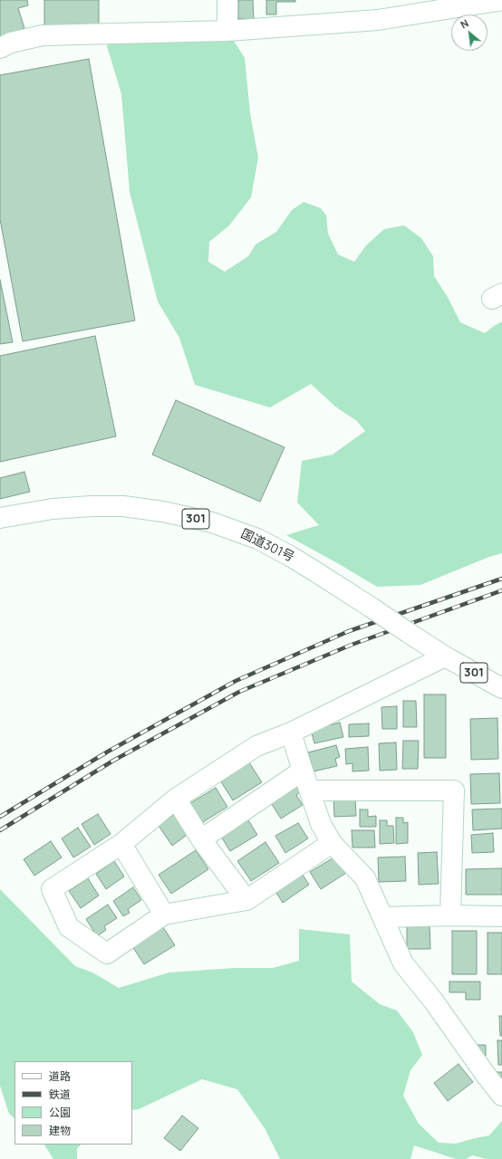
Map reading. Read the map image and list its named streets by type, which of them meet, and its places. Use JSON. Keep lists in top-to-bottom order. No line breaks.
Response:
{"streets":{"main road":["301","国道301号"]},"legend":["道路","鉄道","公園","建物"],"north":"top left"}
